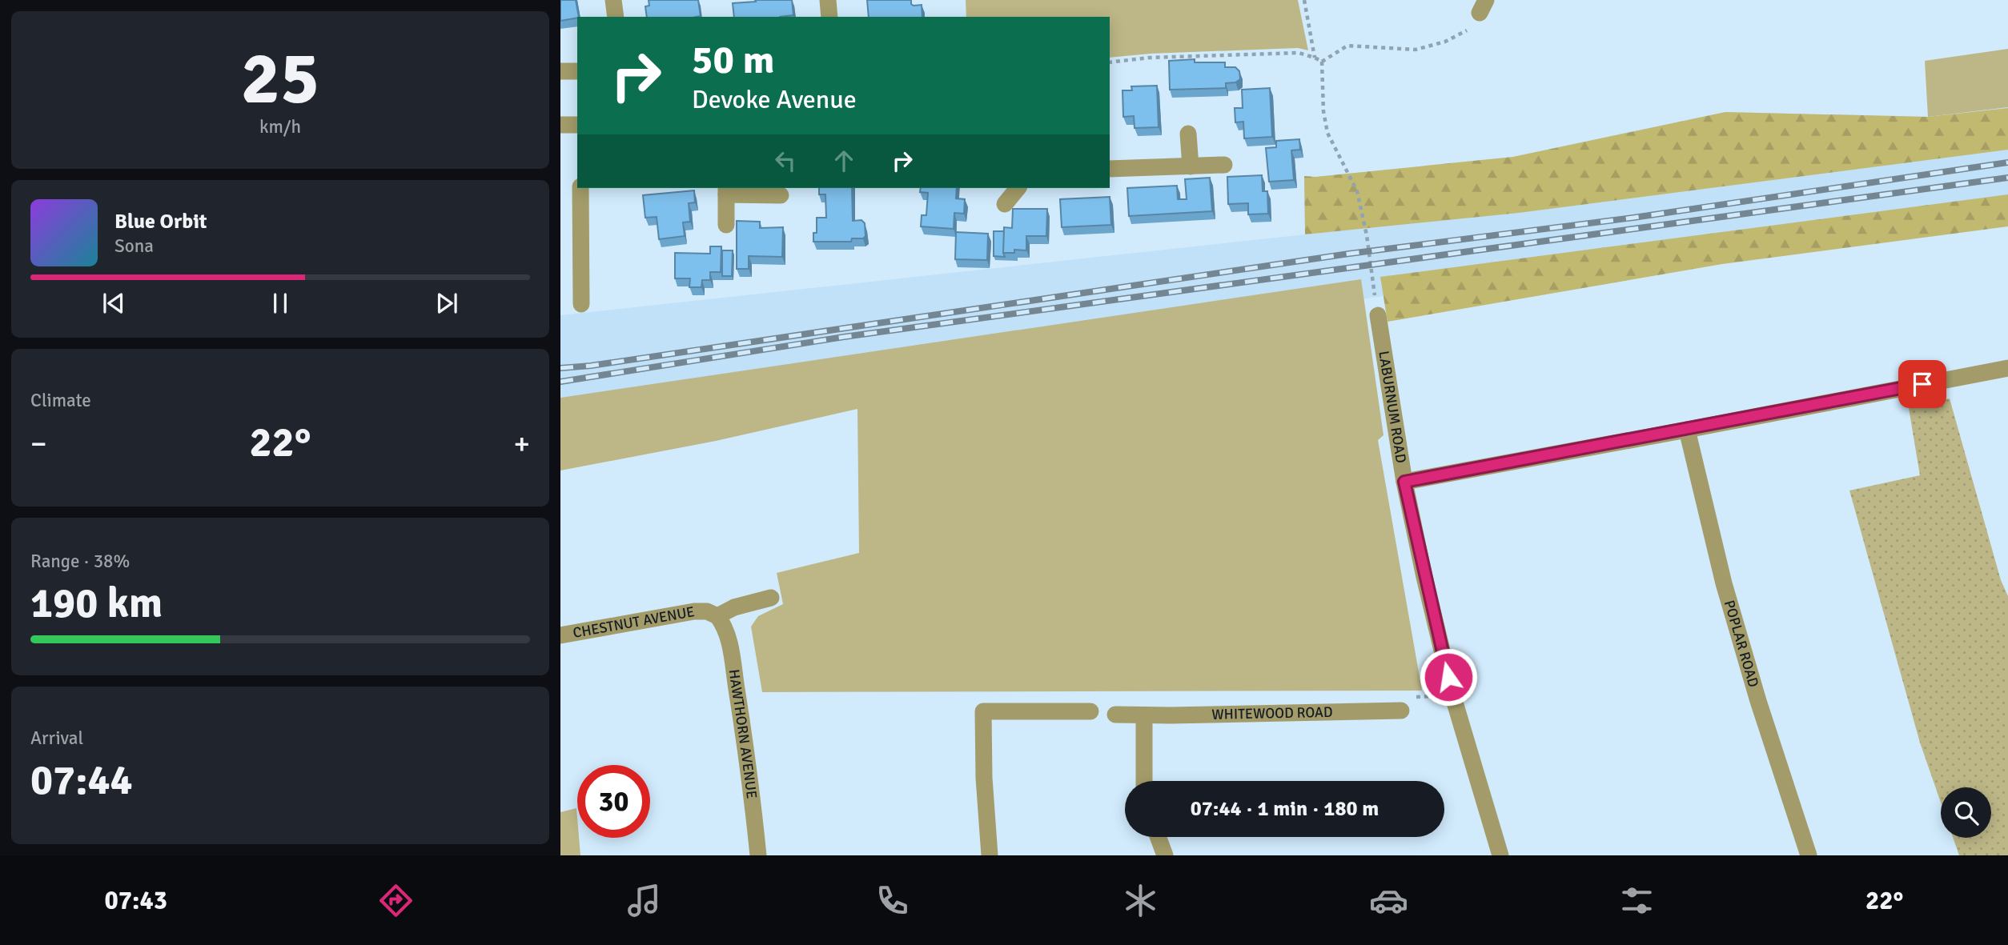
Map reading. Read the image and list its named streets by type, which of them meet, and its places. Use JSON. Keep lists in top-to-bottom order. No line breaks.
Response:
{"streets":{"street":["LABURNUM ROAD","CHESTNUT AVENUE","POPLAR ROAD","WHITEWOOD ROAD","HAWTHORN AVENUE"]},"crossings":[["CHESTNUT AVENUE","HAWTHORN AVENUE"]],"page":{"tile":[["25","km/h"],"Climate",["Range · 38%","190 km"],["Arrival","07:44"]],"turn":["50 m","Devoke Avenue"],"song":["Blue Orbit","Sona"],"heat":["−","22°","+"],"limit":"30","trip":"07:44 · 1 min · 180 m","tabs":["07:43","22°"]}}
